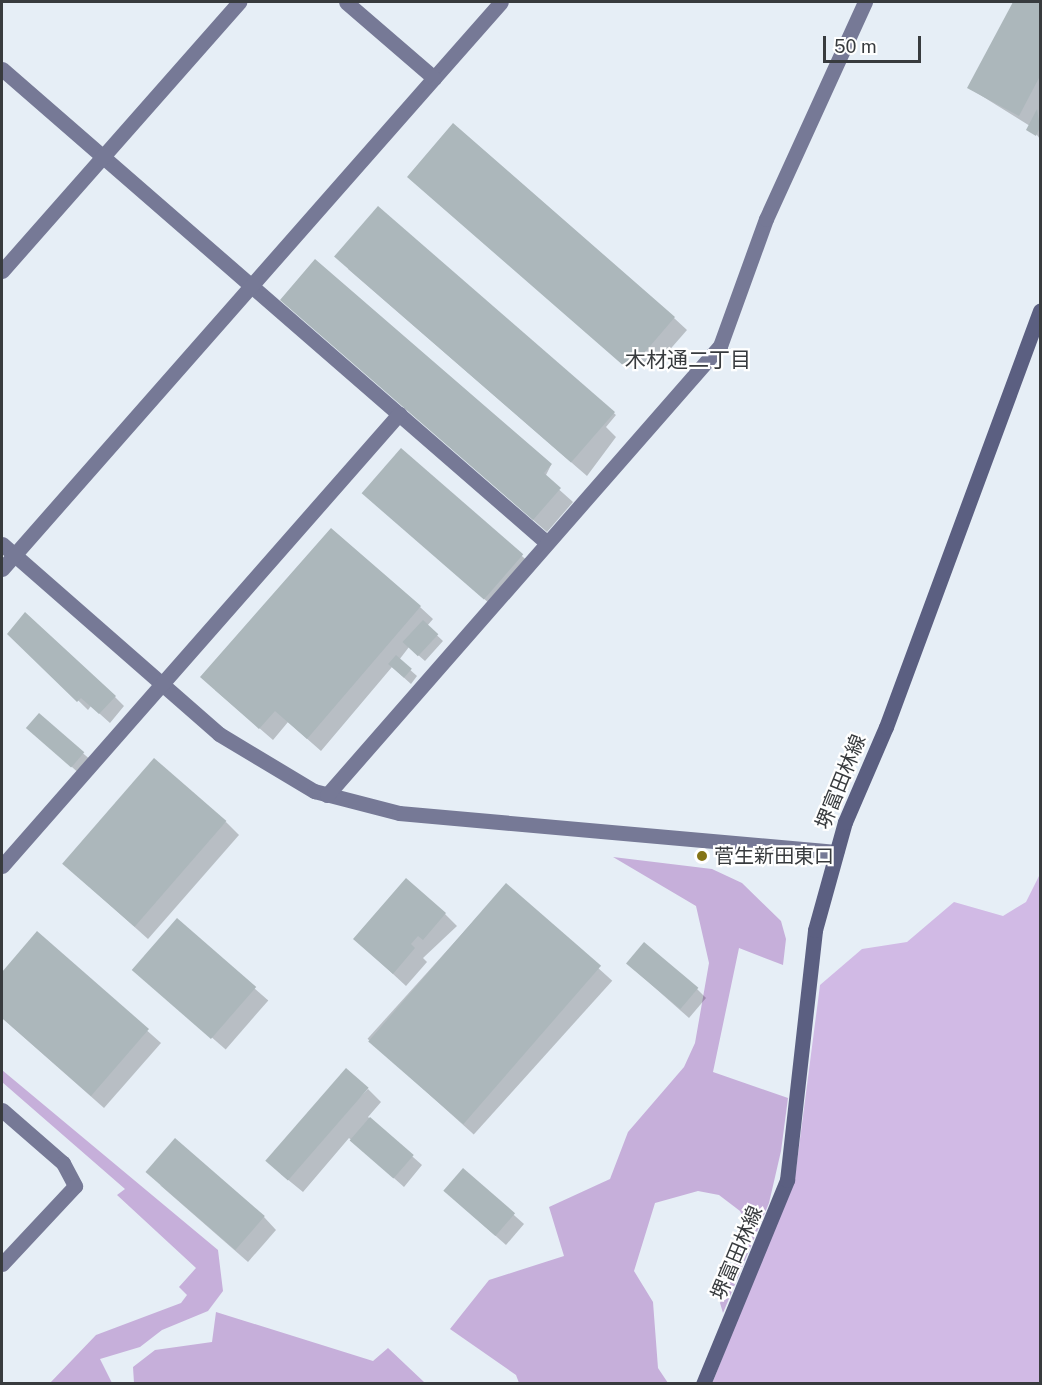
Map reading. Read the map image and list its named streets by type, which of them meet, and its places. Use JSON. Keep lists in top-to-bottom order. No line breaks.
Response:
{"streets":{"main road":["堺富田林線"]},"districts":["木材通二丁目"],"places":["菅生新田東口"],"scale_bar":"50 m"}
